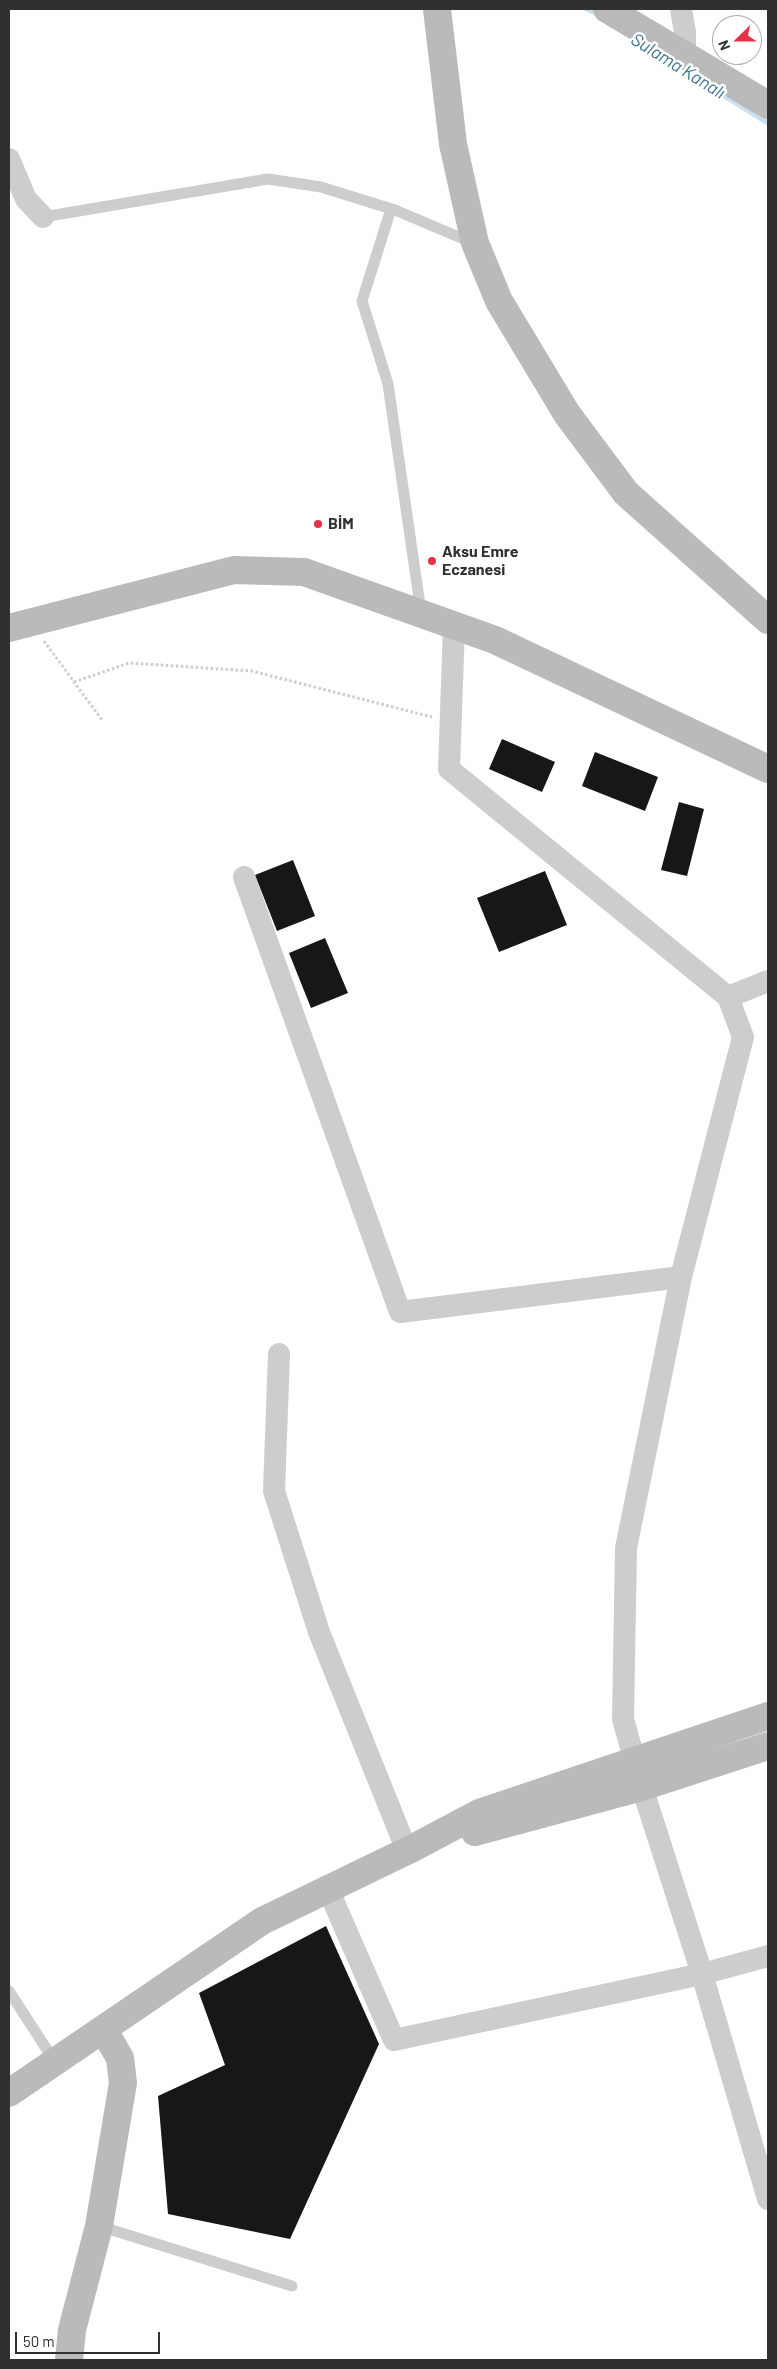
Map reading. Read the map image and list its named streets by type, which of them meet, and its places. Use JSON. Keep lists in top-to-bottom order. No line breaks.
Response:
{"water":["Sulama Kanalı"],"places":["BİM","Aksu Emre Eczanesi"],"scale_bar":"50 m","north":"left"}
